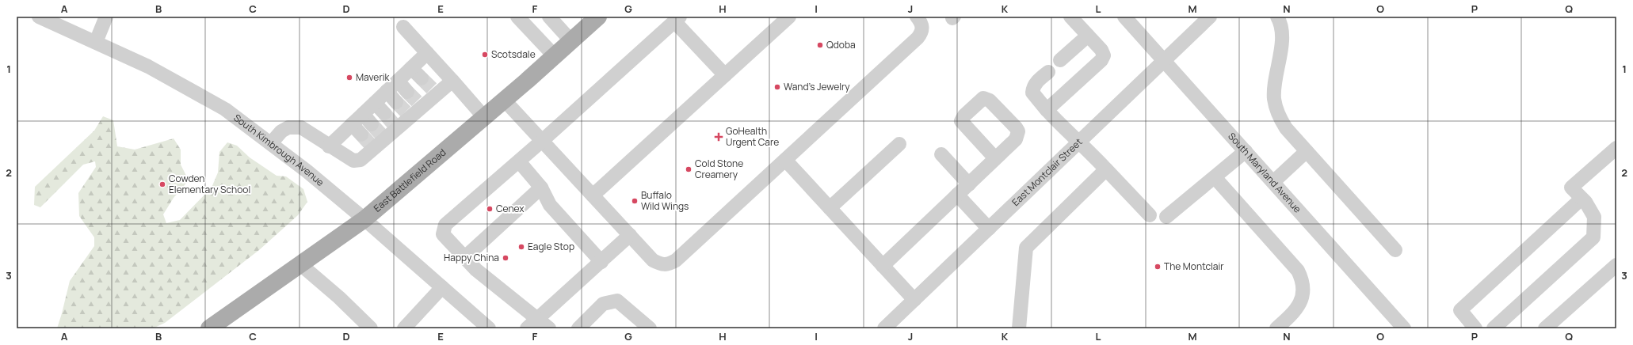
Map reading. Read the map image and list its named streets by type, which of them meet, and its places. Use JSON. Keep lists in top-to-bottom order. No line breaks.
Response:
{"streets":{"main road":["East Battlefield Road"],"street":["South Kimbrough Avenue","East Montclair Street","South Maryland Avenue"]},"crossings":[["South Kimbrough Avenue","East Battlefield Road"],["East Montclair Street","South Maryland Avenue"]],"places":{"other":["Qdoba","Scotsdale","Maverik","Wand's Jewelry","Cold Stone Creamery","Cowden Elementary School","Buffalo Wild Wings","Cenex","Eagle Stop","Happy China","The Montclair"],"health":["GoHealth Urgent Care"]},"grid":{"columns":["A","B","C","D","E","F","G","H","I","J","K","L","M","N","O","P","Q"],"rows":["1","2","3"]}}
